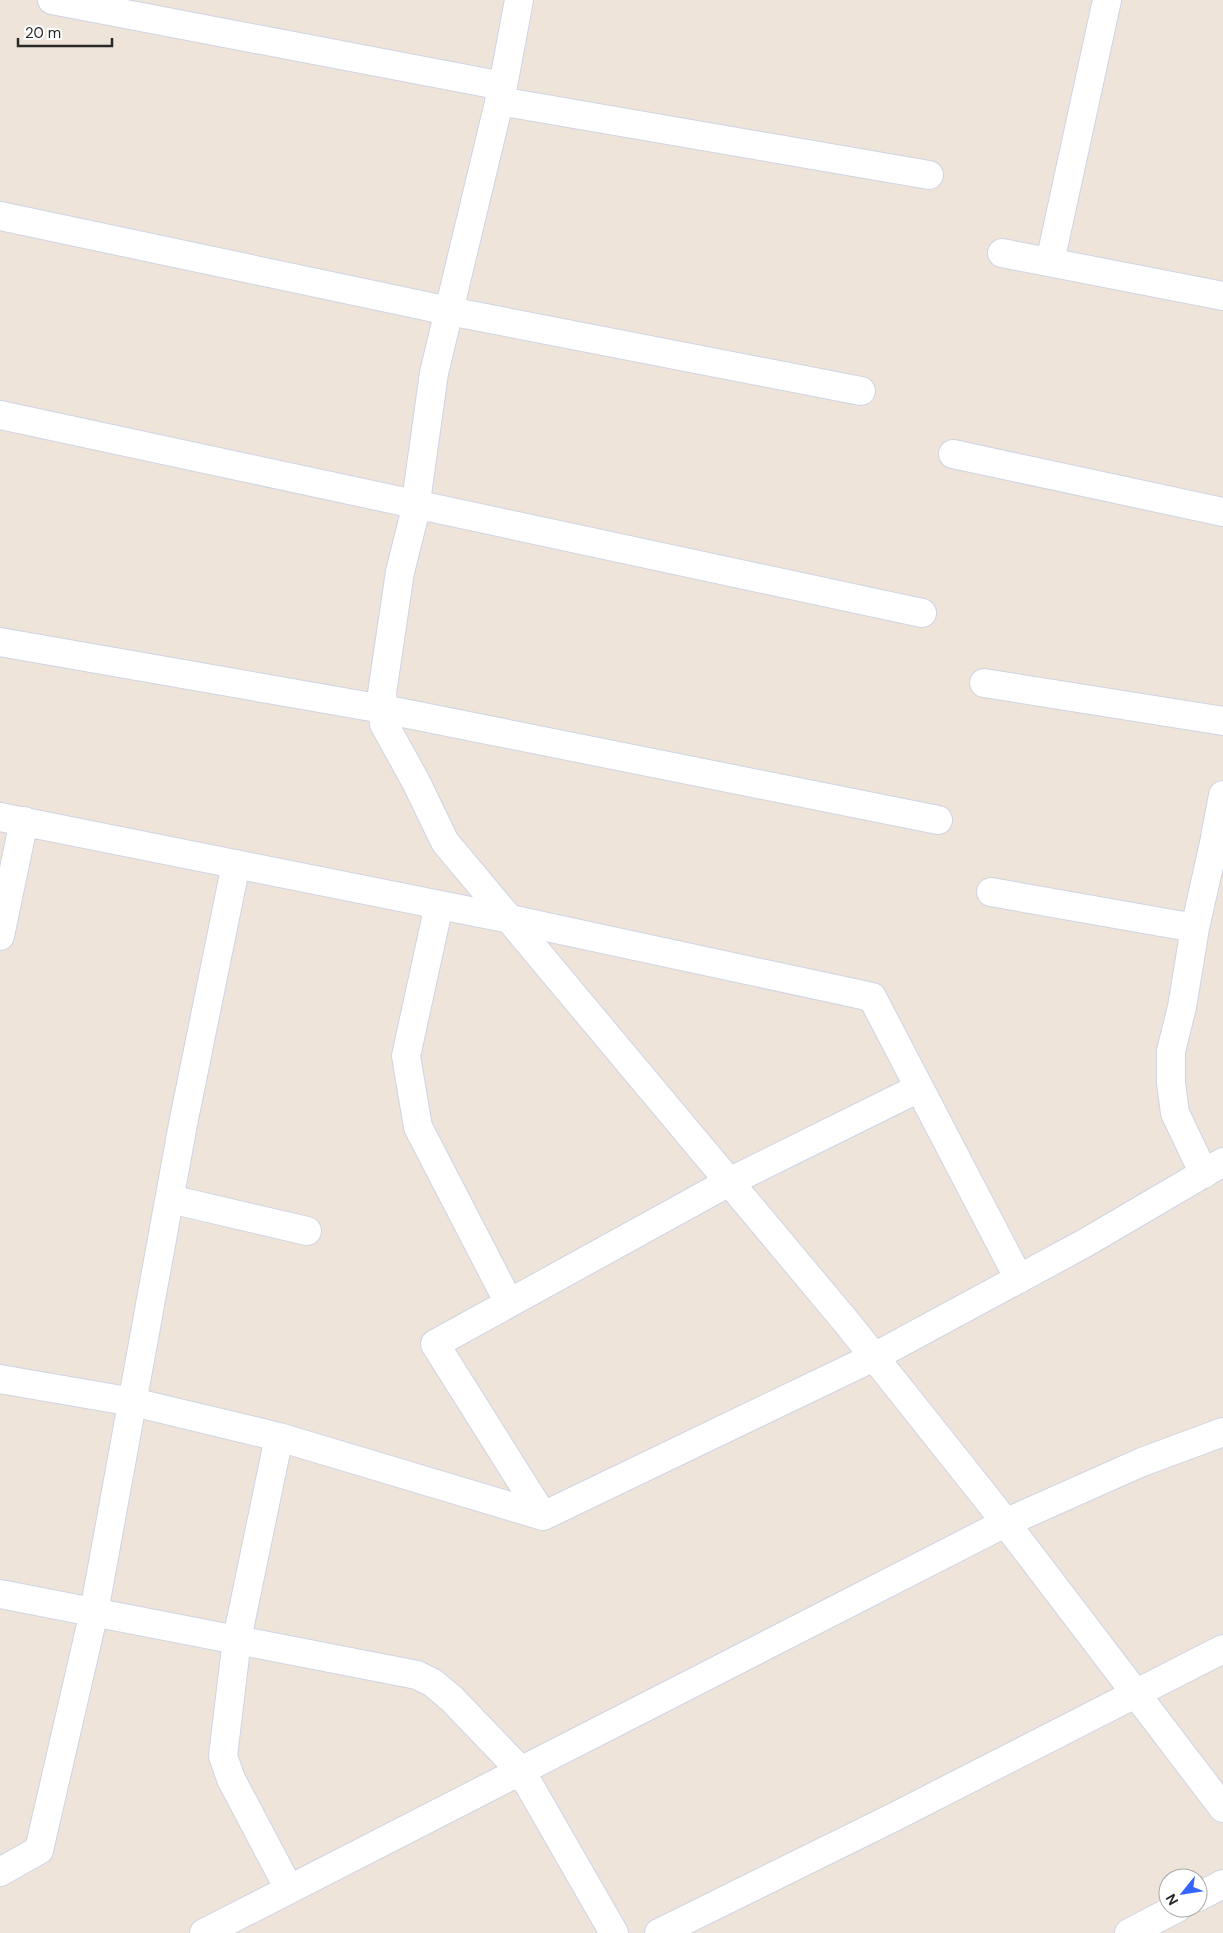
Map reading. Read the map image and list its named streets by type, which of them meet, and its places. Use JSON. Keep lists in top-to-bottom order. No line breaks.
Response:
{"scale_bar":"20 m","north":"bottom left"}
